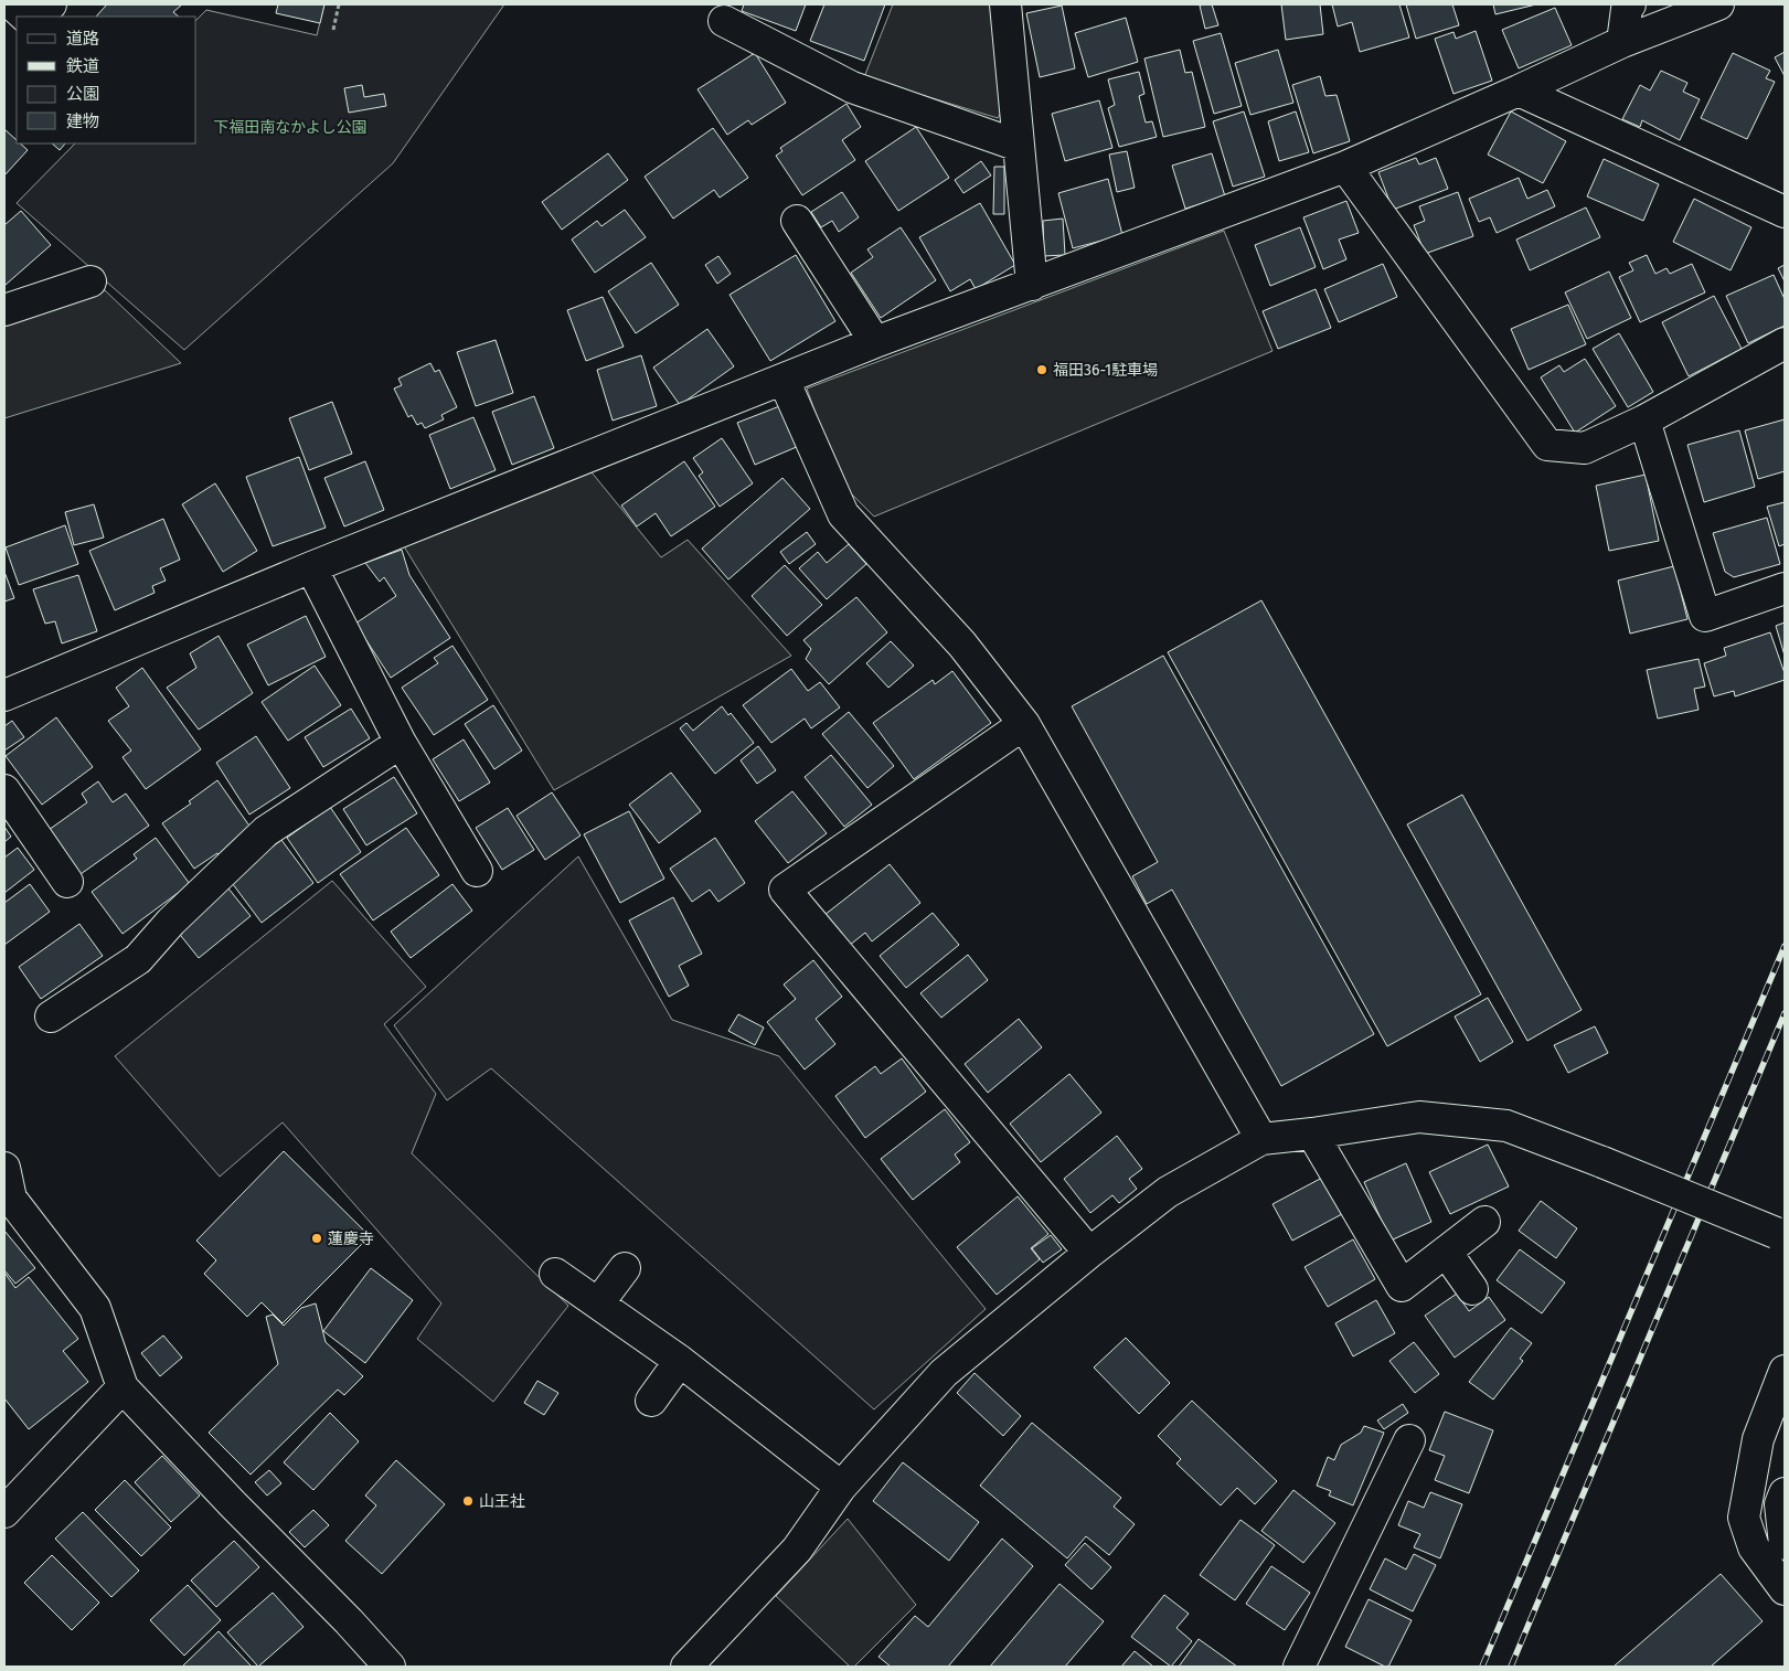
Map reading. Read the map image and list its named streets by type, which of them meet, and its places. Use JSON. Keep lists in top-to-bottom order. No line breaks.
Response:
{"parks":["下福田南なかよし公園"],"places":["福田36-1駐車場","蓮慶寺","山王社"],"legend":["道路","鉄道","公園","建物"]}
